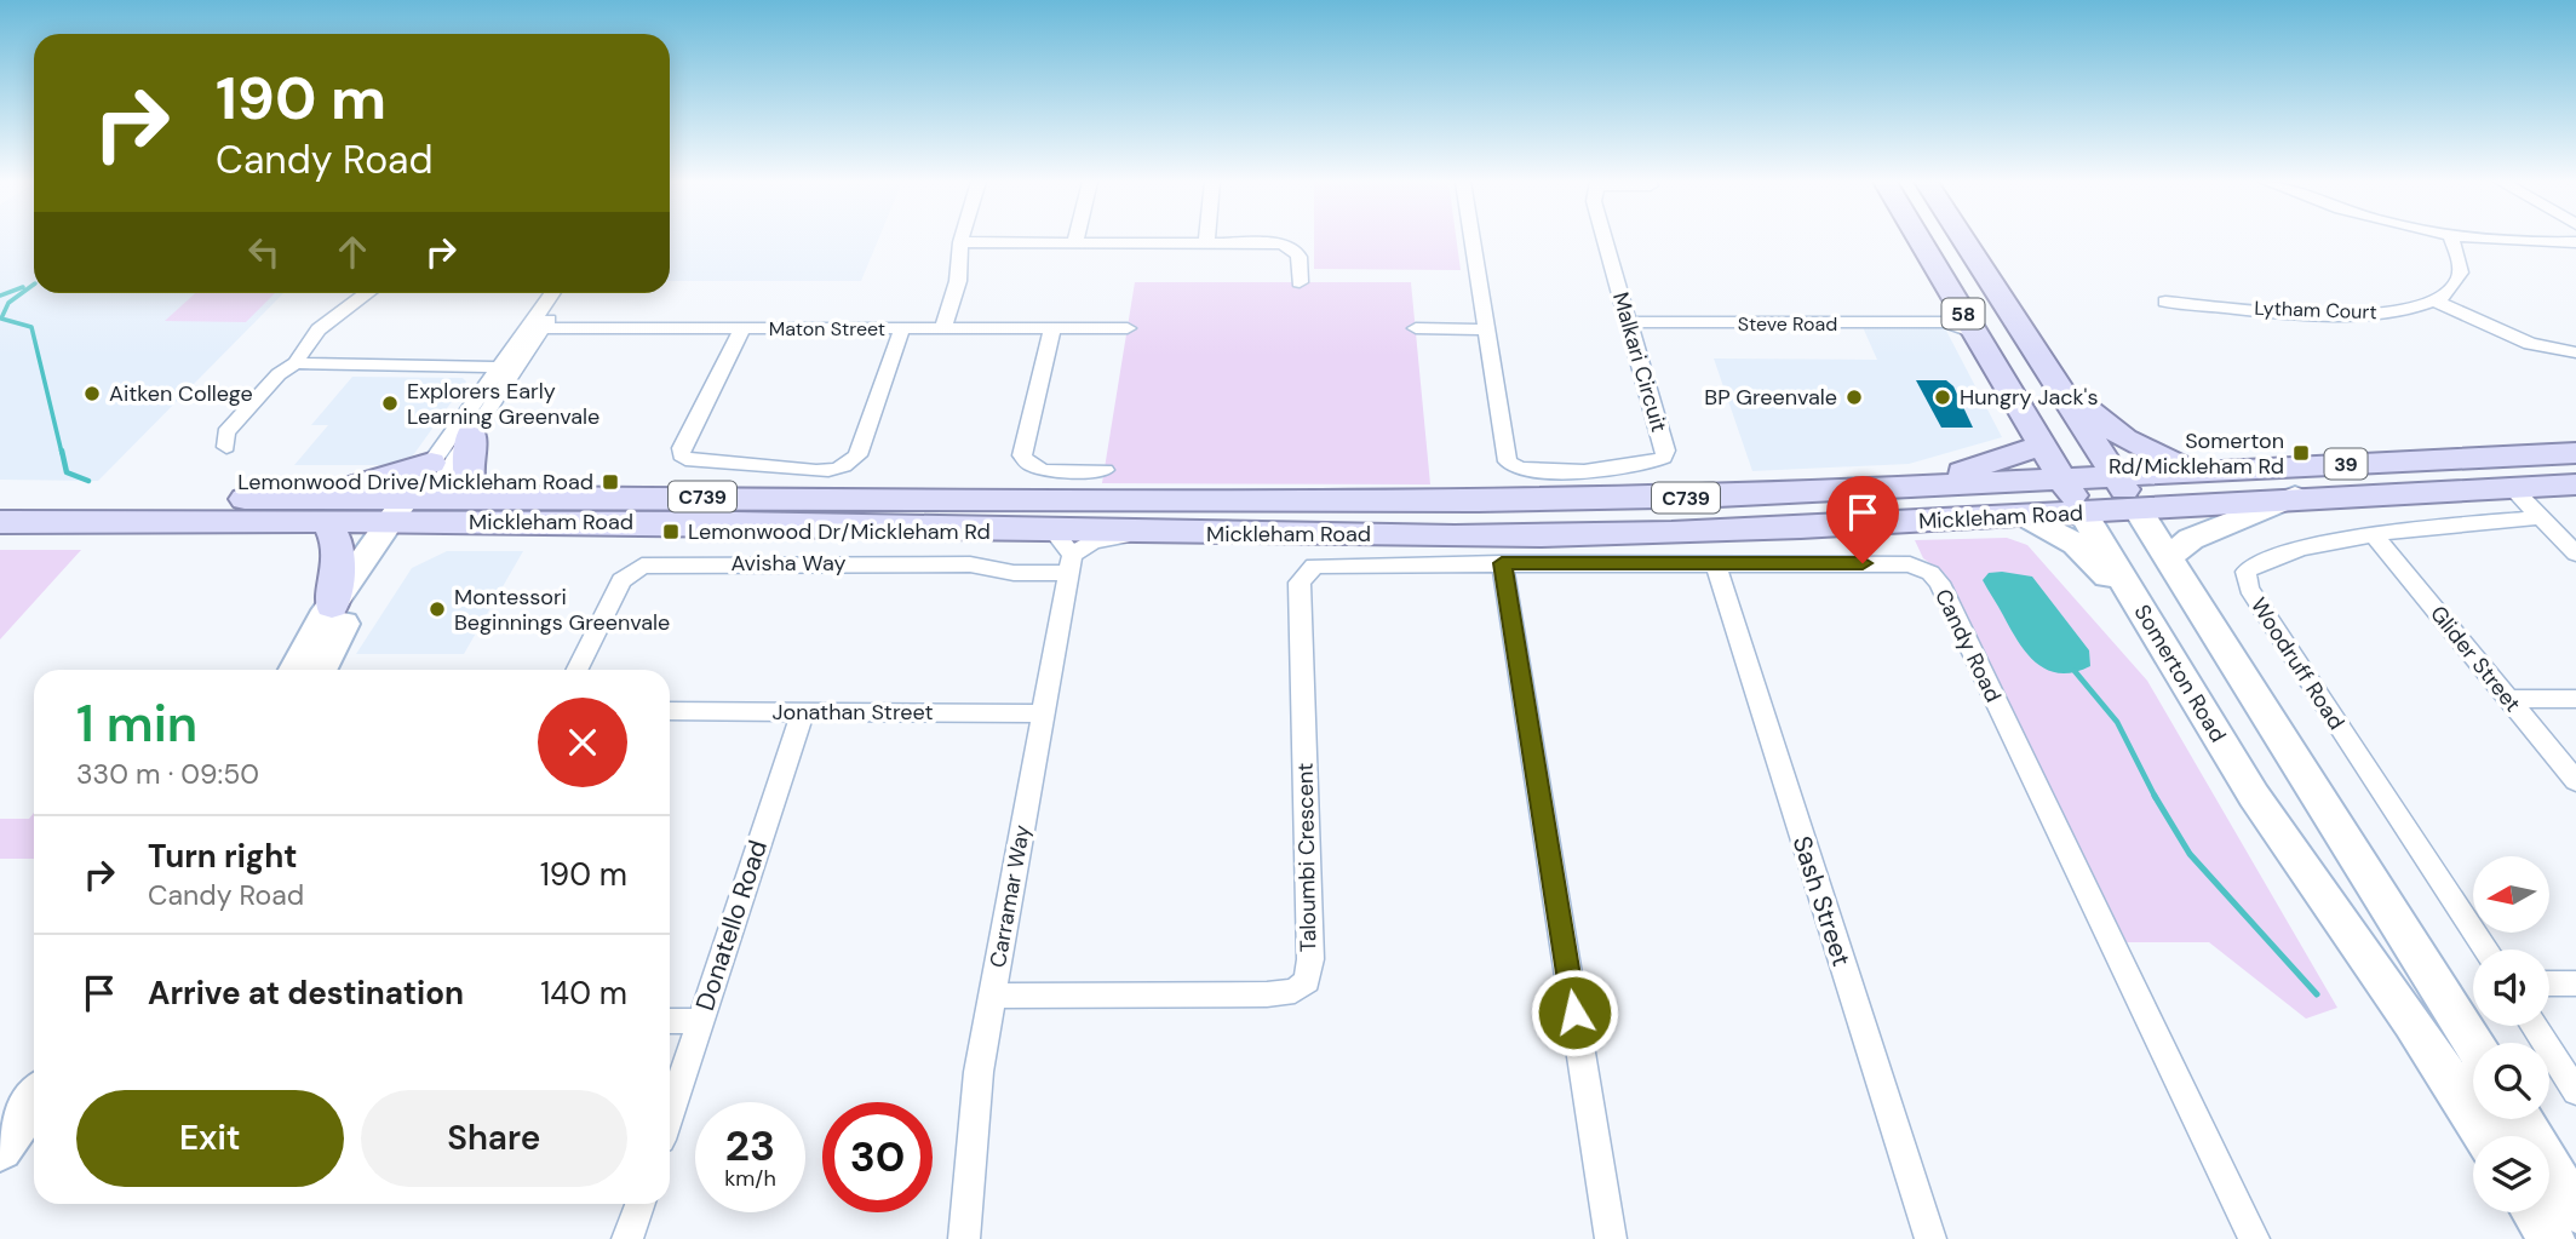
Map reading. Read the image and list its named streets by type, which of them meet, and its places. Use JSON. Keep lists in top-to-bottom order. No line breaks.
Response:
{"streets":{"main road":["58","39","C739","Mickleham Road","Somerton Road"],"street":["Lytham Court","Steve Road","Maton Street","Malkari Circuit","Avisha Way","Candy Road","Glider Street","Woodruff Road","Jonathan Street","Taloumbi Crescent","Carramar Way","Sash Street","Donatello Road"]},"crossings":[["Steve Road","Malkari Circuit"],["Steve Road","Somerton Road"],["Mickleham Road","Avisha Way"],["Mickleham Road","Somerton Road"],["Mickleham Road","Carramar Way"],["Avisha Way","Carramar Way"],["Candy Road","Taloumbi Crescent"],["Candy Road","Sash Street"],["Glider Street","Woodruff Road"],["Jonathan Street","Carramar Way"],["Jonathan Street","Donatello Road"],["Taloumbi Crescent","Carramar Way"]],"places":{"other":["Aitken College","BP Greenvale","Hungry Jack's","Explorers Early Learning Greenvale","Montessori Beginnings Greenvale"],"transit":["Somerton Rd/Mickleham Rd","Lemonwood Drive/Mickleham Road","Lemonwood Dr/Mickleham Rd"]},"north":"left","page":{"turn":["190 m","Candy Road"],"heading":["1 min","330 m · 09:50"],"list":[{"name":"Turn right","note":"Candy Road","value":"190 m"},{"name":"Arrive at destination","value":"140 m"}],"buttons":["Exit","Share"],"speed":"23 km/h","limit":"30"}}
